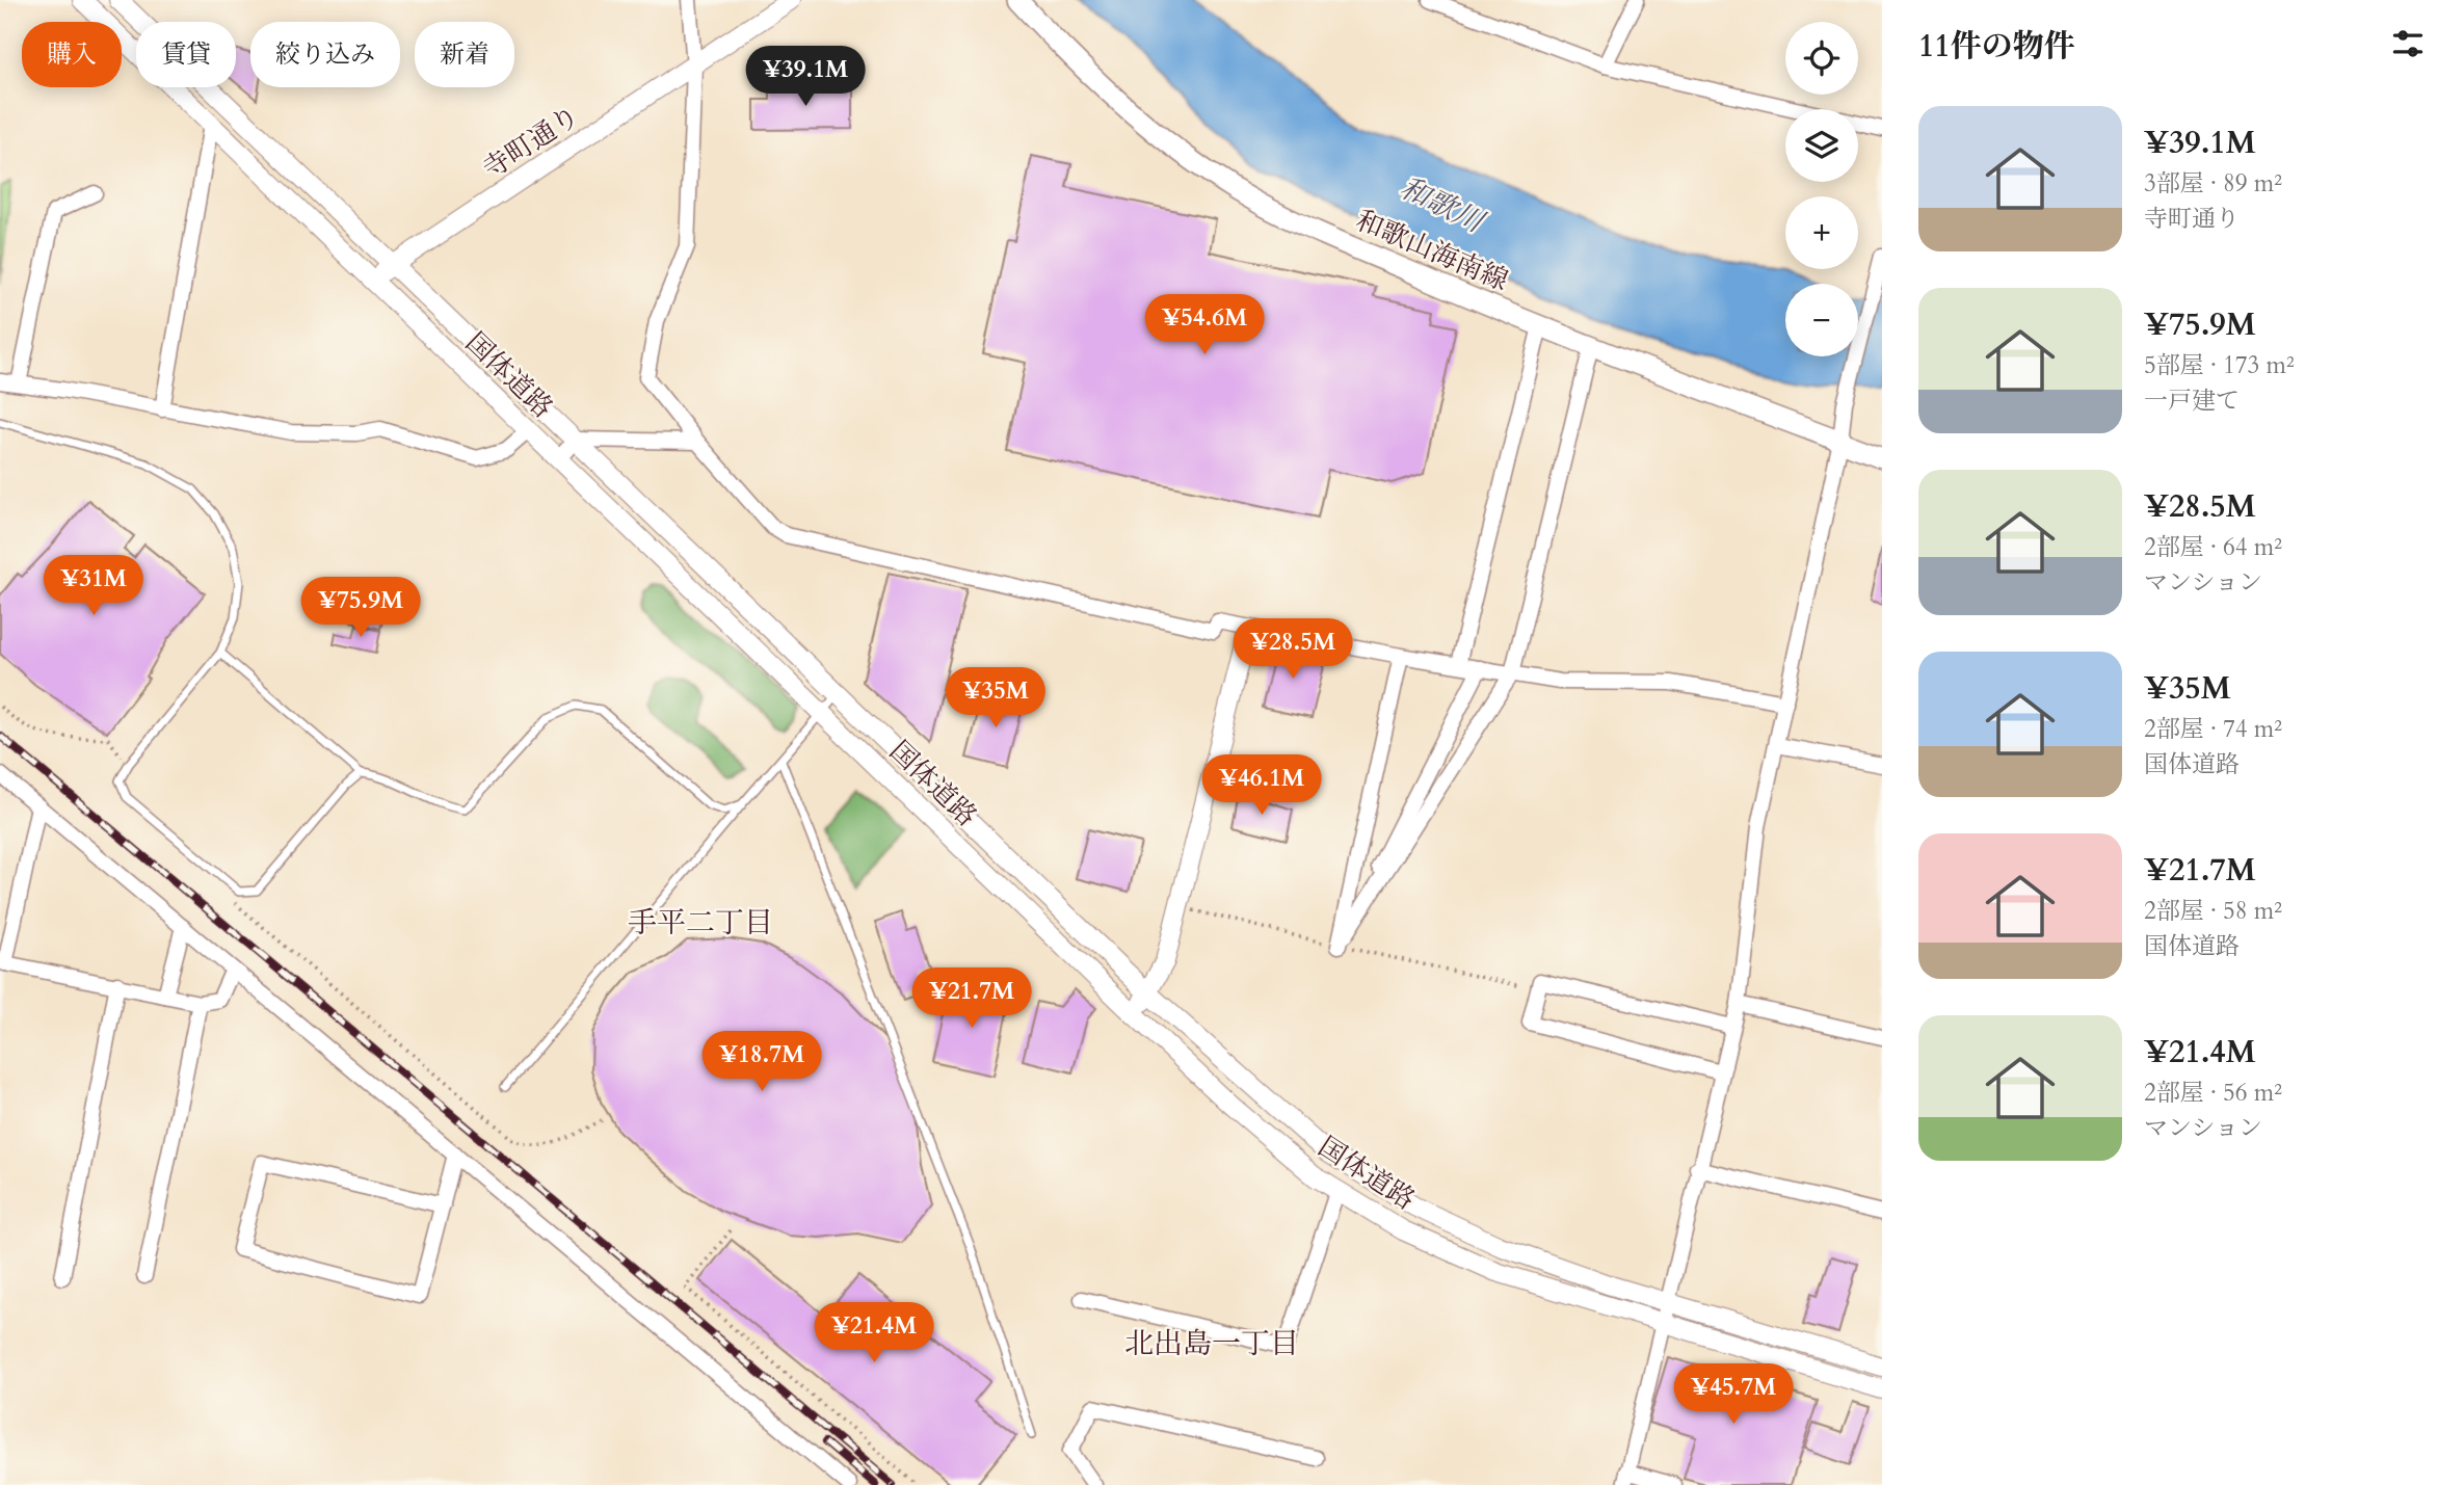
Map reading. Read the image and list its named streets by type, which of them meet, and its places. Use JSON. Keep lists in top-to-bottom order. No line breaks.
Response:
{"streets":{"main road":["和歌山海南線"],"street":["寺町通り","国体道路"]},"crossings":[["寺町通り","国体道路"]],"districts":["手平二丁目","北出島一丁目"],"water":["和歌川"],"page":{"heading":"11件の物件","map_buttons":["+","−"],"chip":["購入","賃貸","絞り込み","新着"],"price":["¥39.1M","¥54.6M","¥31M","¥75.9M","¥28.5M","¥35M","¥46.1M","¥21.7M","¥18.7M","¥21.4M","¥45.7M"],"list":[{"name":"¥39.1M","note":"3部屋 · 89 m² · 寺町通り"},{"name":"¥75.9M","note":"5部屋 · 173 m² · 一戸建て"},{"name":"¥28.5M","note":"2部屋 · 64 m² · マンション"},{"name":"¥35M","note":"2部屋 · 74 m² · 国体道路"},{"name":"¥21.7M","note":"2部屋 · 58 m² · 国体道路"},{"name":"¥21.4M","note":"2部屋 · 56 m² · マンション"}]}}
